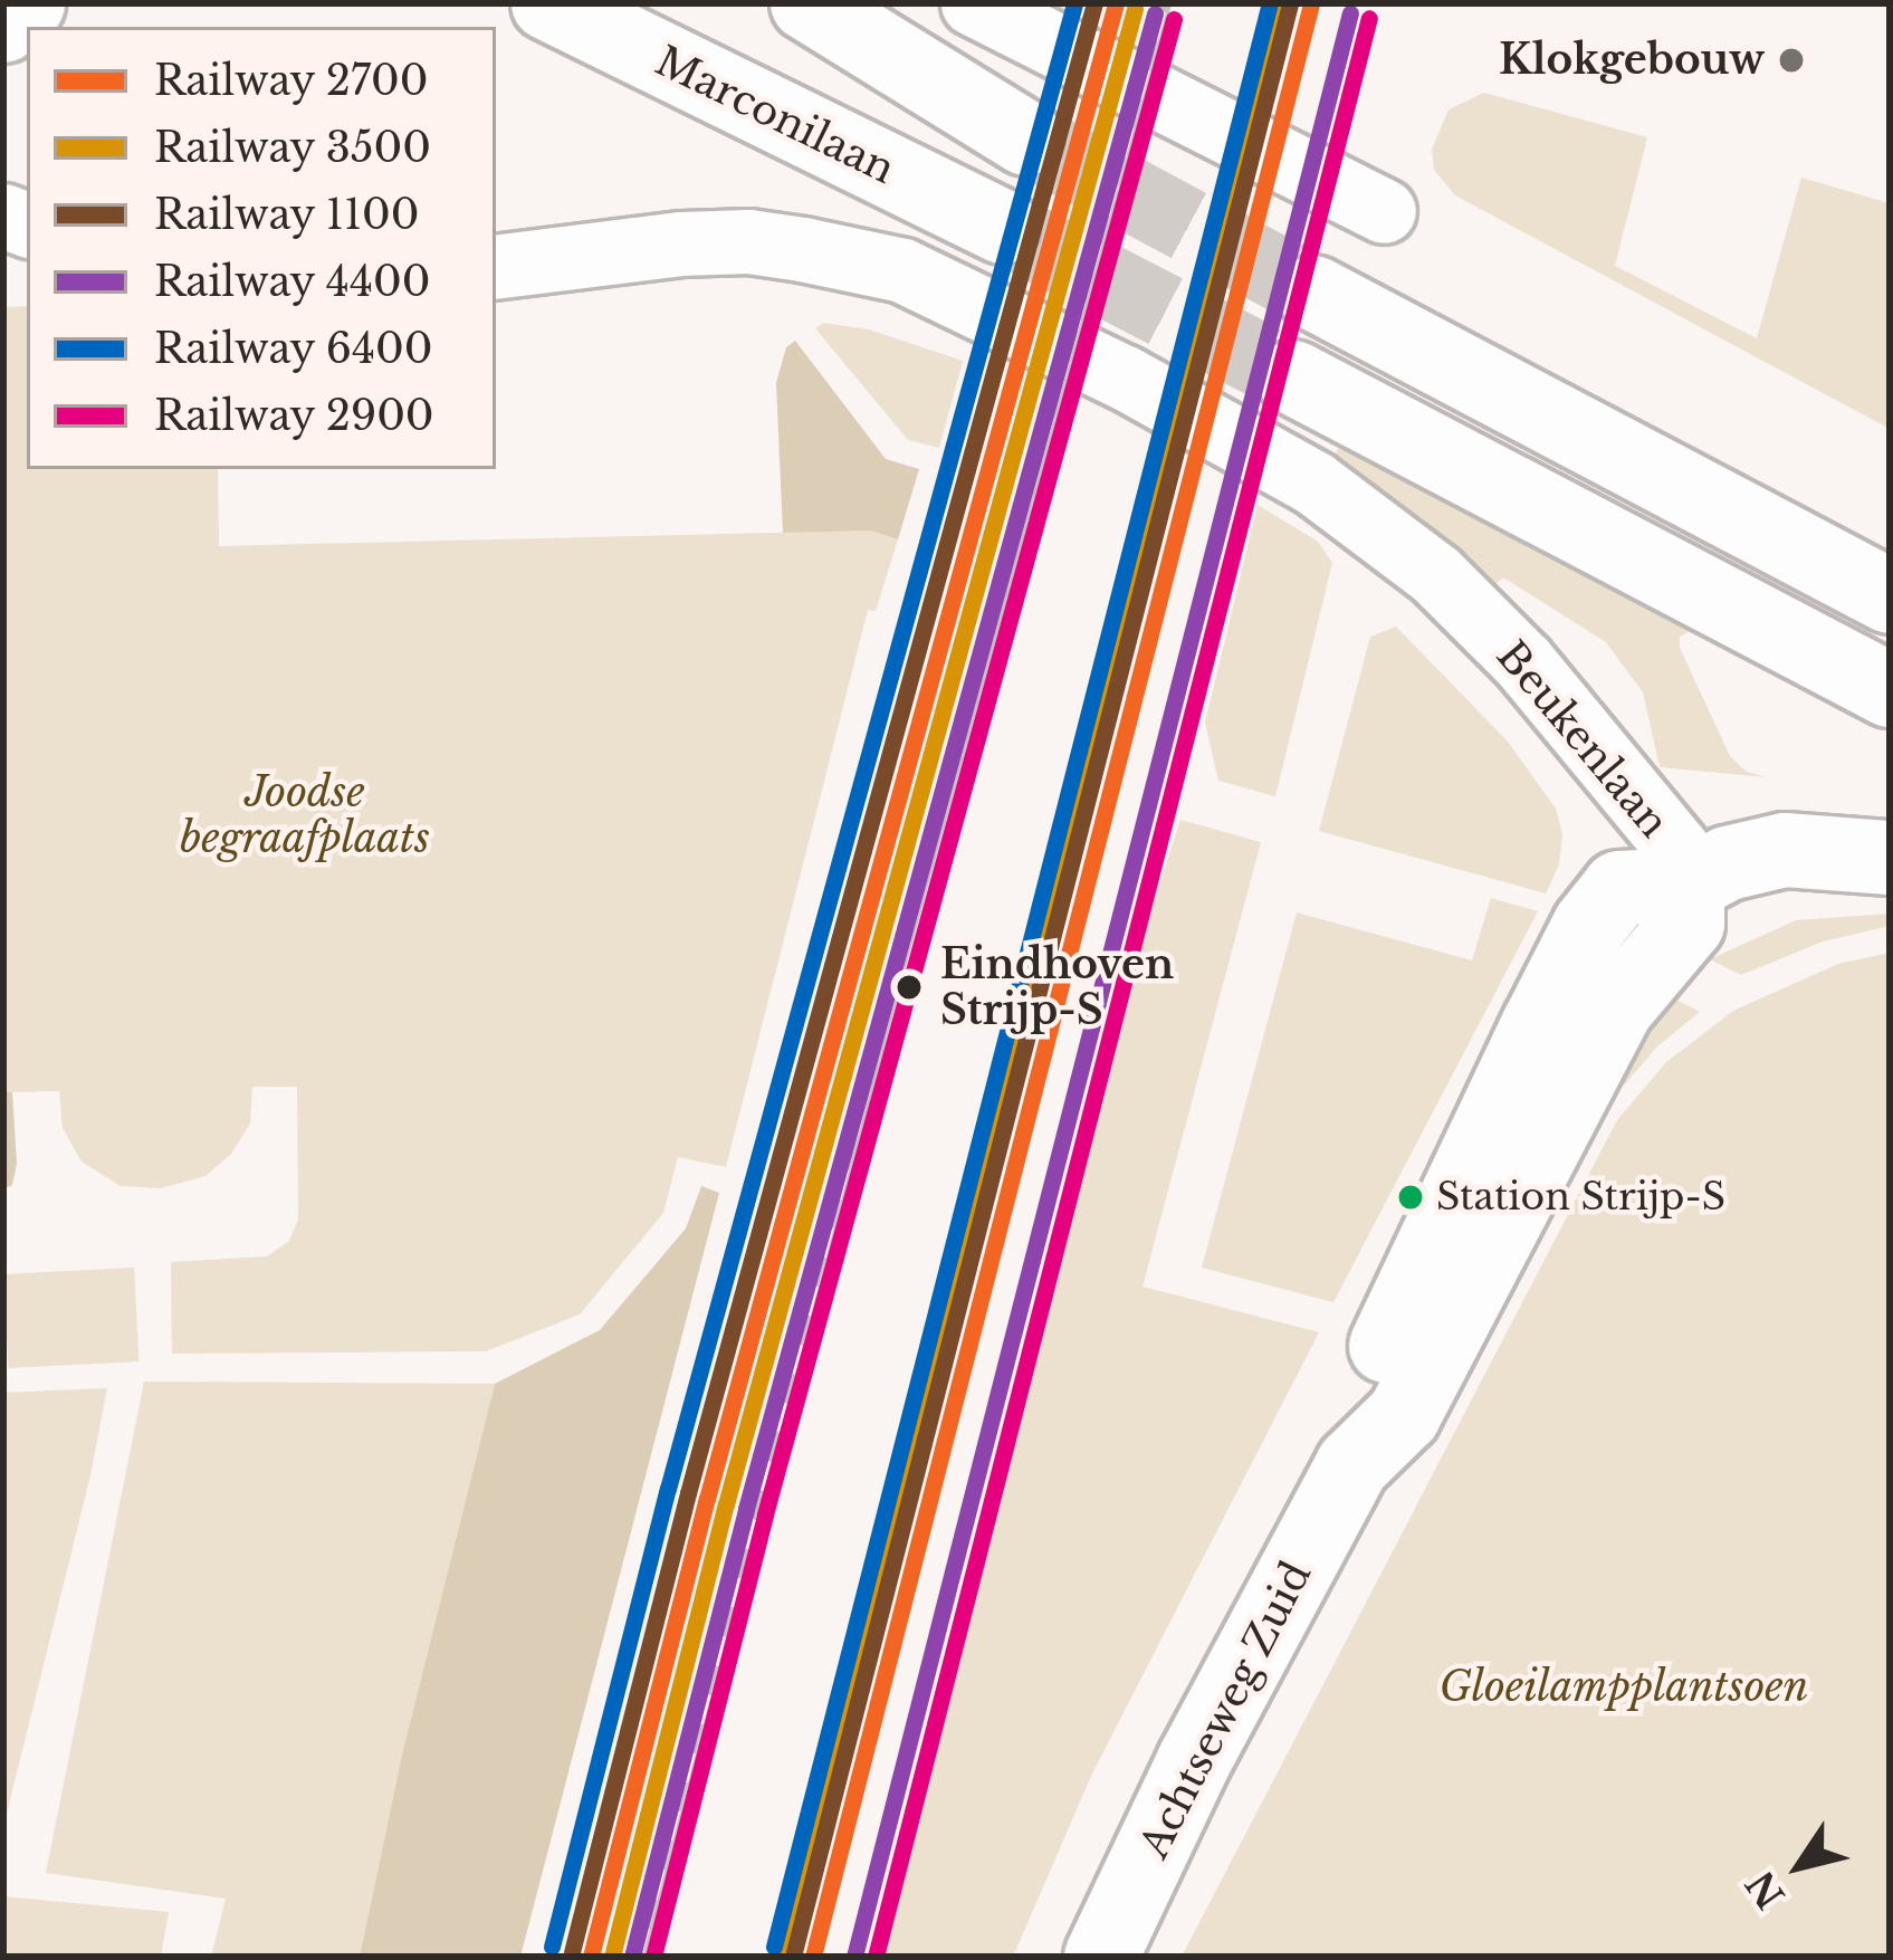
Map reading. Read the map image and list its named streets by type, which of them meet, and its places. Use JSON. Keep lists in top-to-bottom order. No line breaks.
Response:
{"streets":{"main road":["Marconilaan","Beukenlaan","Achtseweg Zuid"]},"crossings":[["Beukenlaan","Achtseweg Zuid"]],"parks":["Joodse begraafplaats","Gloeilampplantsoen"],"places":["Klokgebouw","Eindhoven Strijp-S","Station Strijp-S"],"lines":["rail line 2700","rail line 1100","rail line 6400","rail line 3500","rail line 4400","rail line 2900"],"legend":["Railway 2700","Railway 3500","Railway 1100","Railway 4400","Railway 6400","Railway 2900"],"north":"bottom left"}
